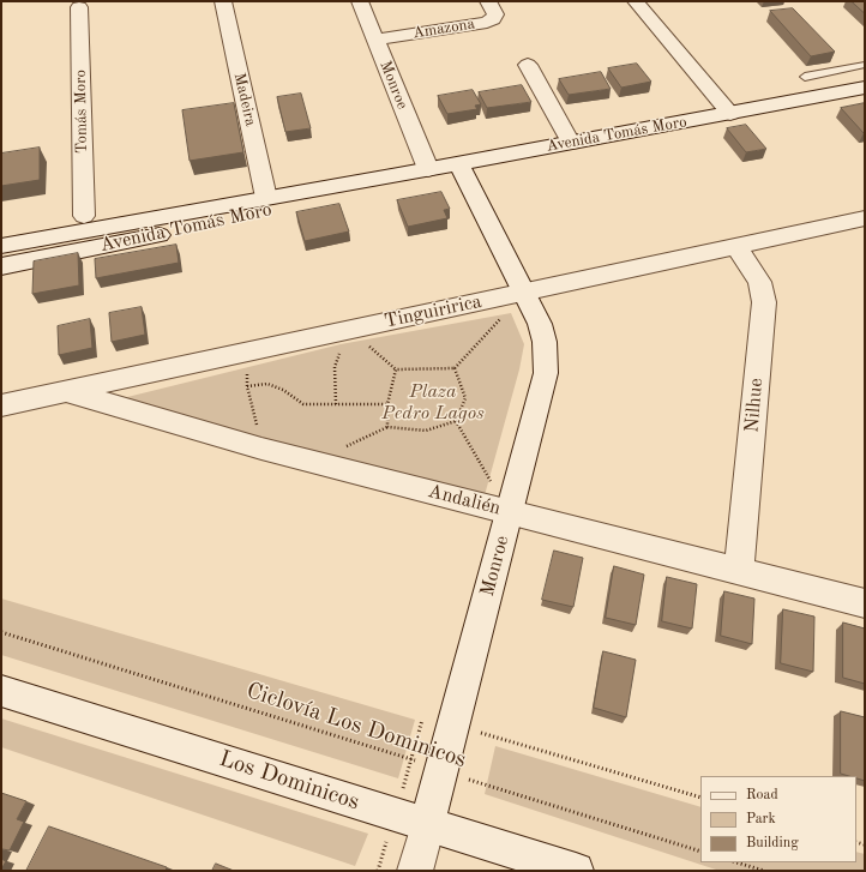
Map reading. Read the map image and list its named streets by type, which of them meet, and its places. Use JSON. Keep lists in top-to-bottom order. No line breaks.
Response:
{"streets":{"street":["Amazona","Monroe","Madeira","Tomás Moro","Avenida Tomás Moro","Tinguiririca","Nilhue","Andalién","Los Dominicos"],"path":["Ciclovía Los Dominicos"]},"crossings":[["Amazona","Monroe"],["Monroe","Avenida Tomás Moro"],["Monroe","Tinguiririca"],["Monroe","Andalién"],["Monroe","Ciclovía Los Dominicos"],["Monroe","Los Dominicos"],["Madeira","Avenida Tomás Moro"],["Tomás Moro","Avenida Tomás Moro"],["Tinguiririca","Nilhue"],["Tinguiririca","Andalién"],["Nilhue","Andalién"]],"parks":["Plaza Pedro Lagos"],"legend":["Road","Park","Building"]}
